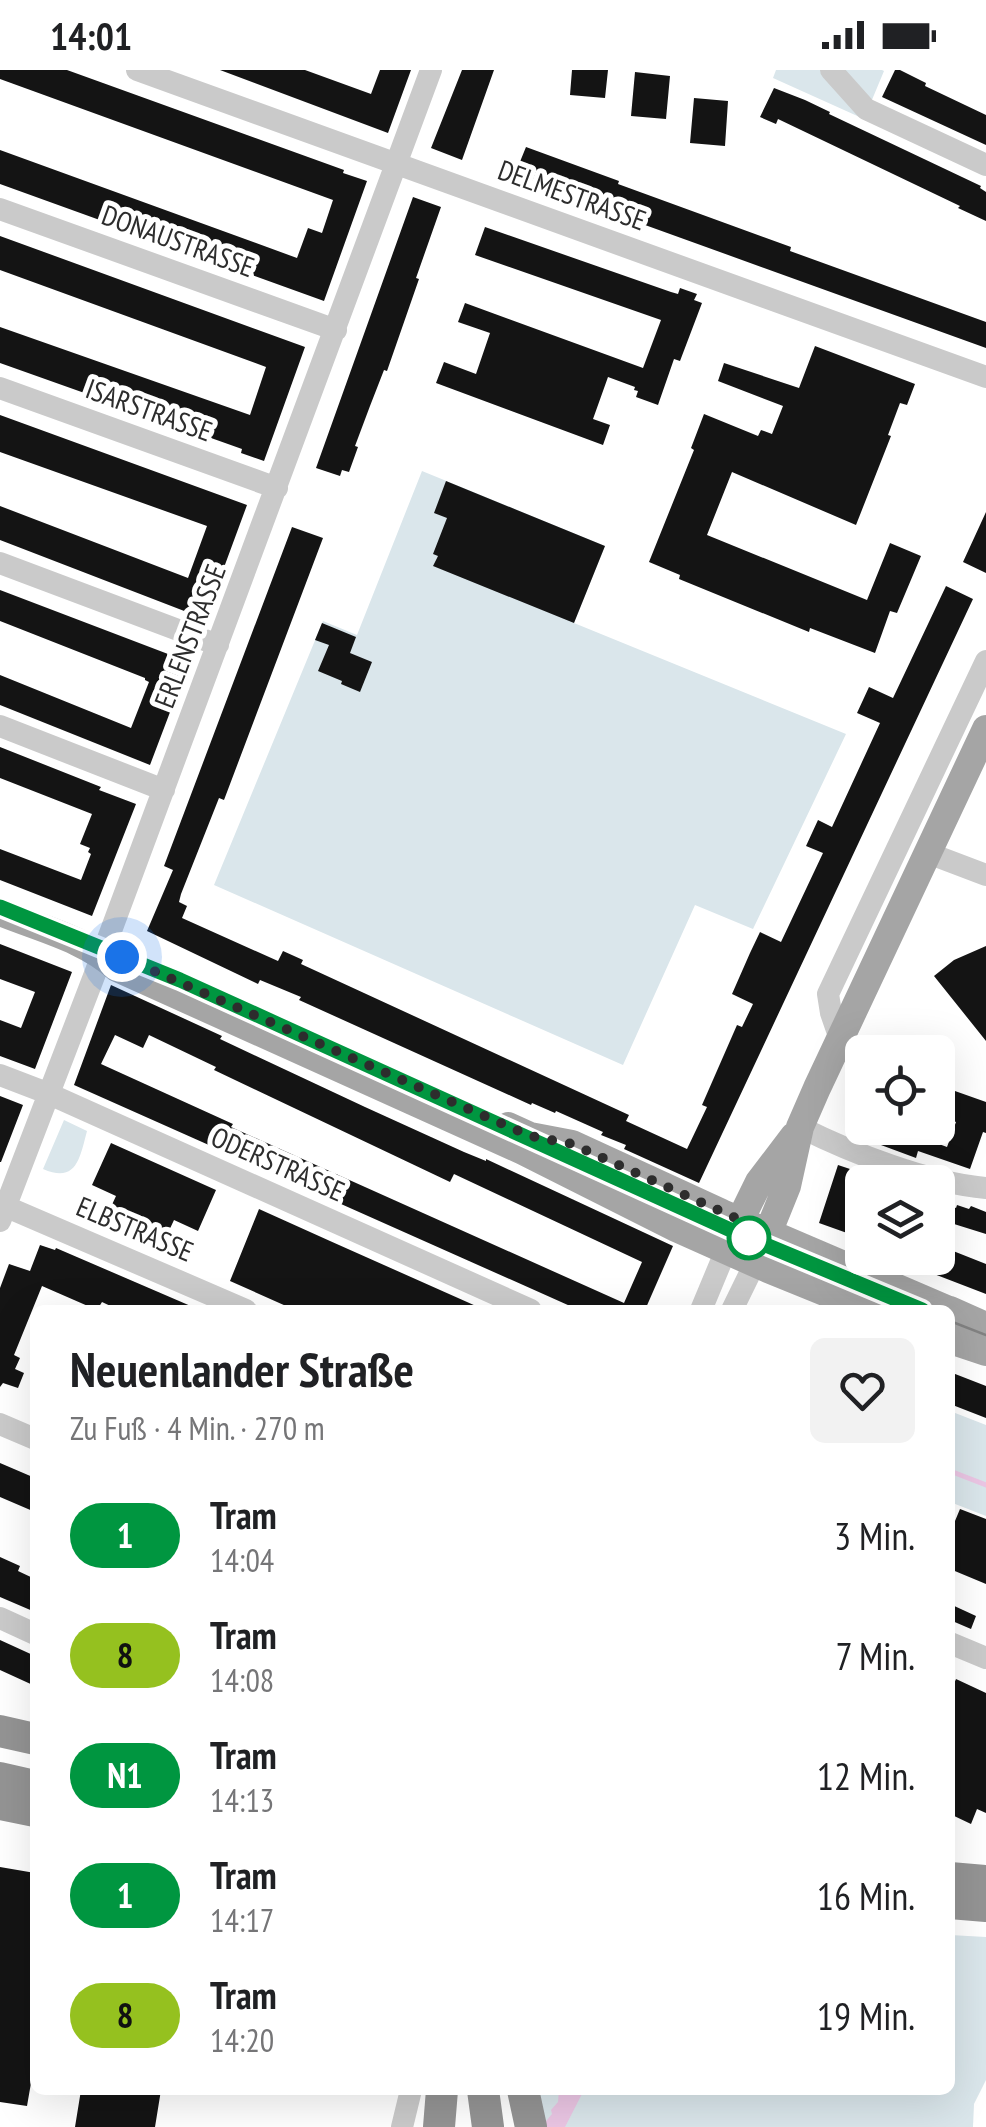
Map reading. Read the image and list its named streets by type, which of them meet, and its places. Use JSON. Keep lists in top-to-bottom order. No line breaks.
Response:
{"streets":{"street":["DELMESTRASSE","DONAUSTRASSE","ISARSTRASSE","ERLENSTRASSE","ODERSTRASSE","ELBSTRASSE"]},"crossings":[["DELMESTRASSE","ERLENSTRASSE"],["DONAUSTRASSE","ERLENSTRASSE"],["ISARSTRASSE","ERLENSTRASSE"],["ERLENSTRASSE","ODERSTRASSE"],["ERLENSTRASSE","ELBSTRASSE"]],"lines":["tram line 1"],"page":{"status":"14:01","heading":["Neuenlander Straße","Zu Fuß · 4 Min. · 270 m"],"list":[{"mark":"1","name":"Tram","note":"14:04","value":"3 Min."},{"mark":"8","name":"Tram","note":"14:08","value":"7 Min."},{"mark":"N1","name":"Tram","note":"14:13","value":"12 Min."},{"mark":"1","name":"Tram","note":"14:17","value":"16 Min."},{"mark":"8","name":"Tram","note":"14:20","value":"19 Min."}]}}
